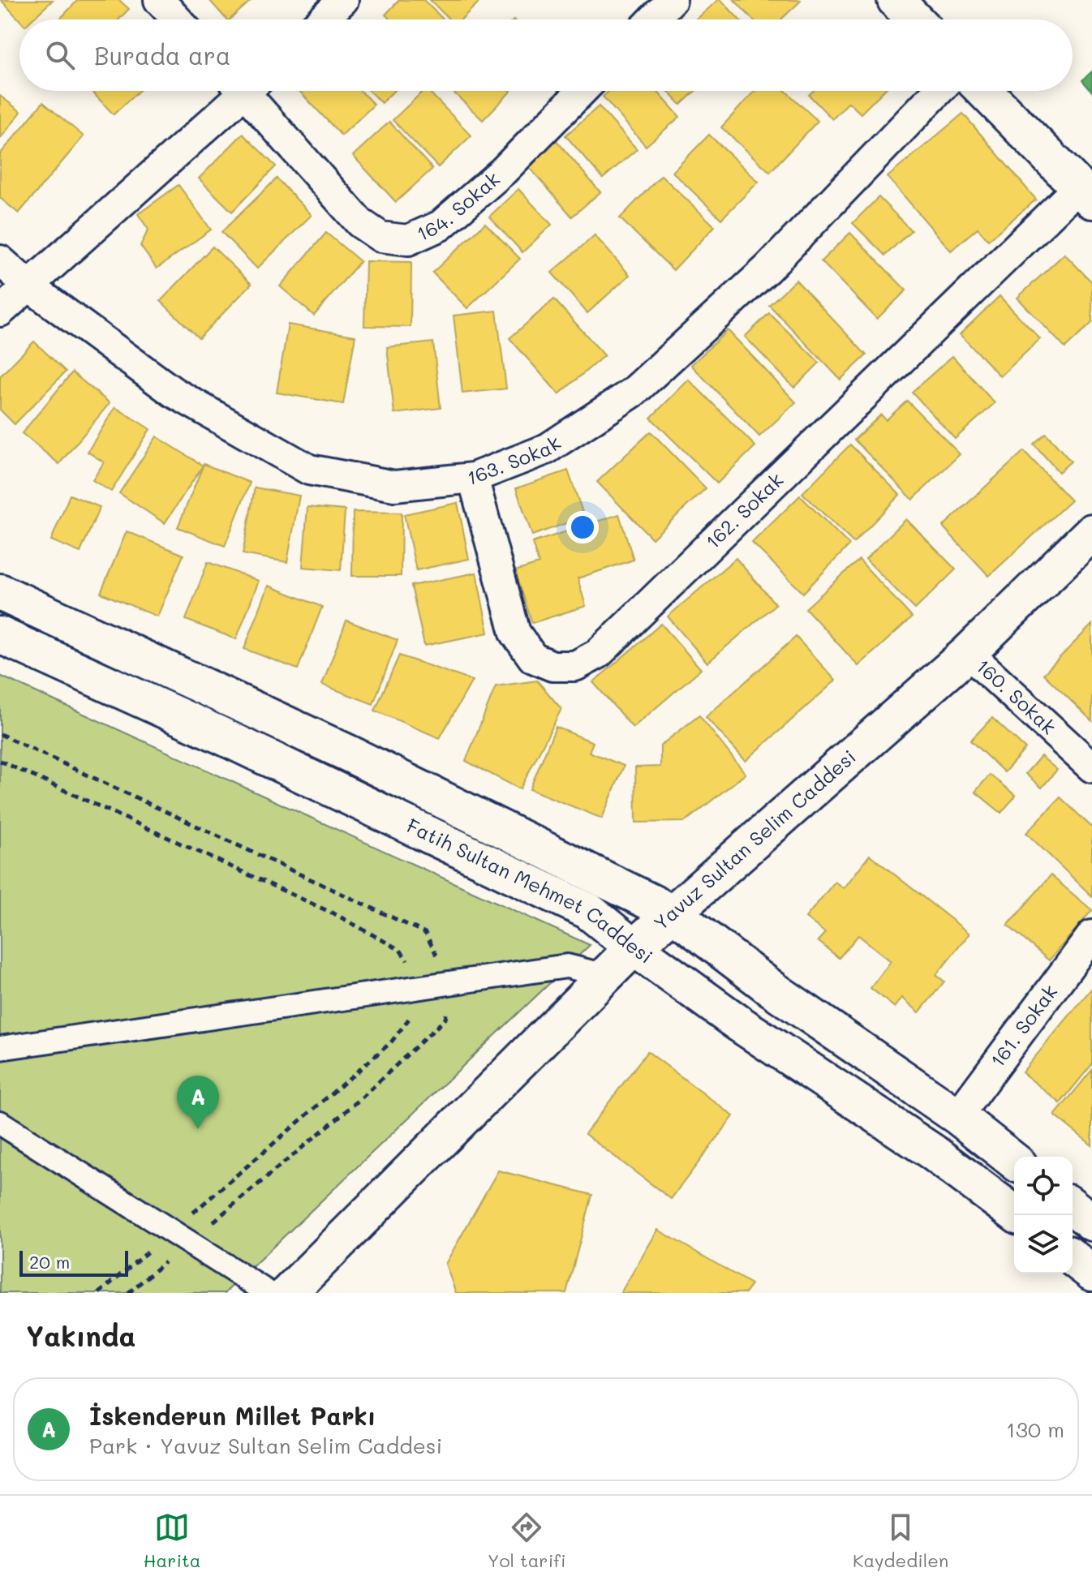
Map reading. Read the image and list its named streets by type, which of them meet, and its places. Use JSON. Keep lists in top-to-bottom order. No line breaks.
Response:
{"streets":{"street":["164. Sokak","163. Sokak","162. Sokak","160. Sokak","Yavuz Sultan Selim Caddesi","Fatih Sultan Mehmet Caddesi","161. Sokak"]},"crossings":[["163. Sokak","162. Sokak"],["160. Sokak","Yavuz Sultan Selim Caddesi"],["Yavuz Sultan Selim Caddesi","Fatih Sultan Mehmet Caddesi"],["Fatih Sultan Mehmet Caddesi","161. Sokak"]],"scale_bar":"20 m","page":{"search":"Burada ara","pins":"A","scale":"20 m","heading":"Yakında","list":[{"mark":"A","name":"İskenderun Millet Parkı","note":"Park · Yavuz Sultan Selim Caddesi","value":"130 m"}],"nav":["Harita","Yol tarifi","Kaydedilen"]}}
